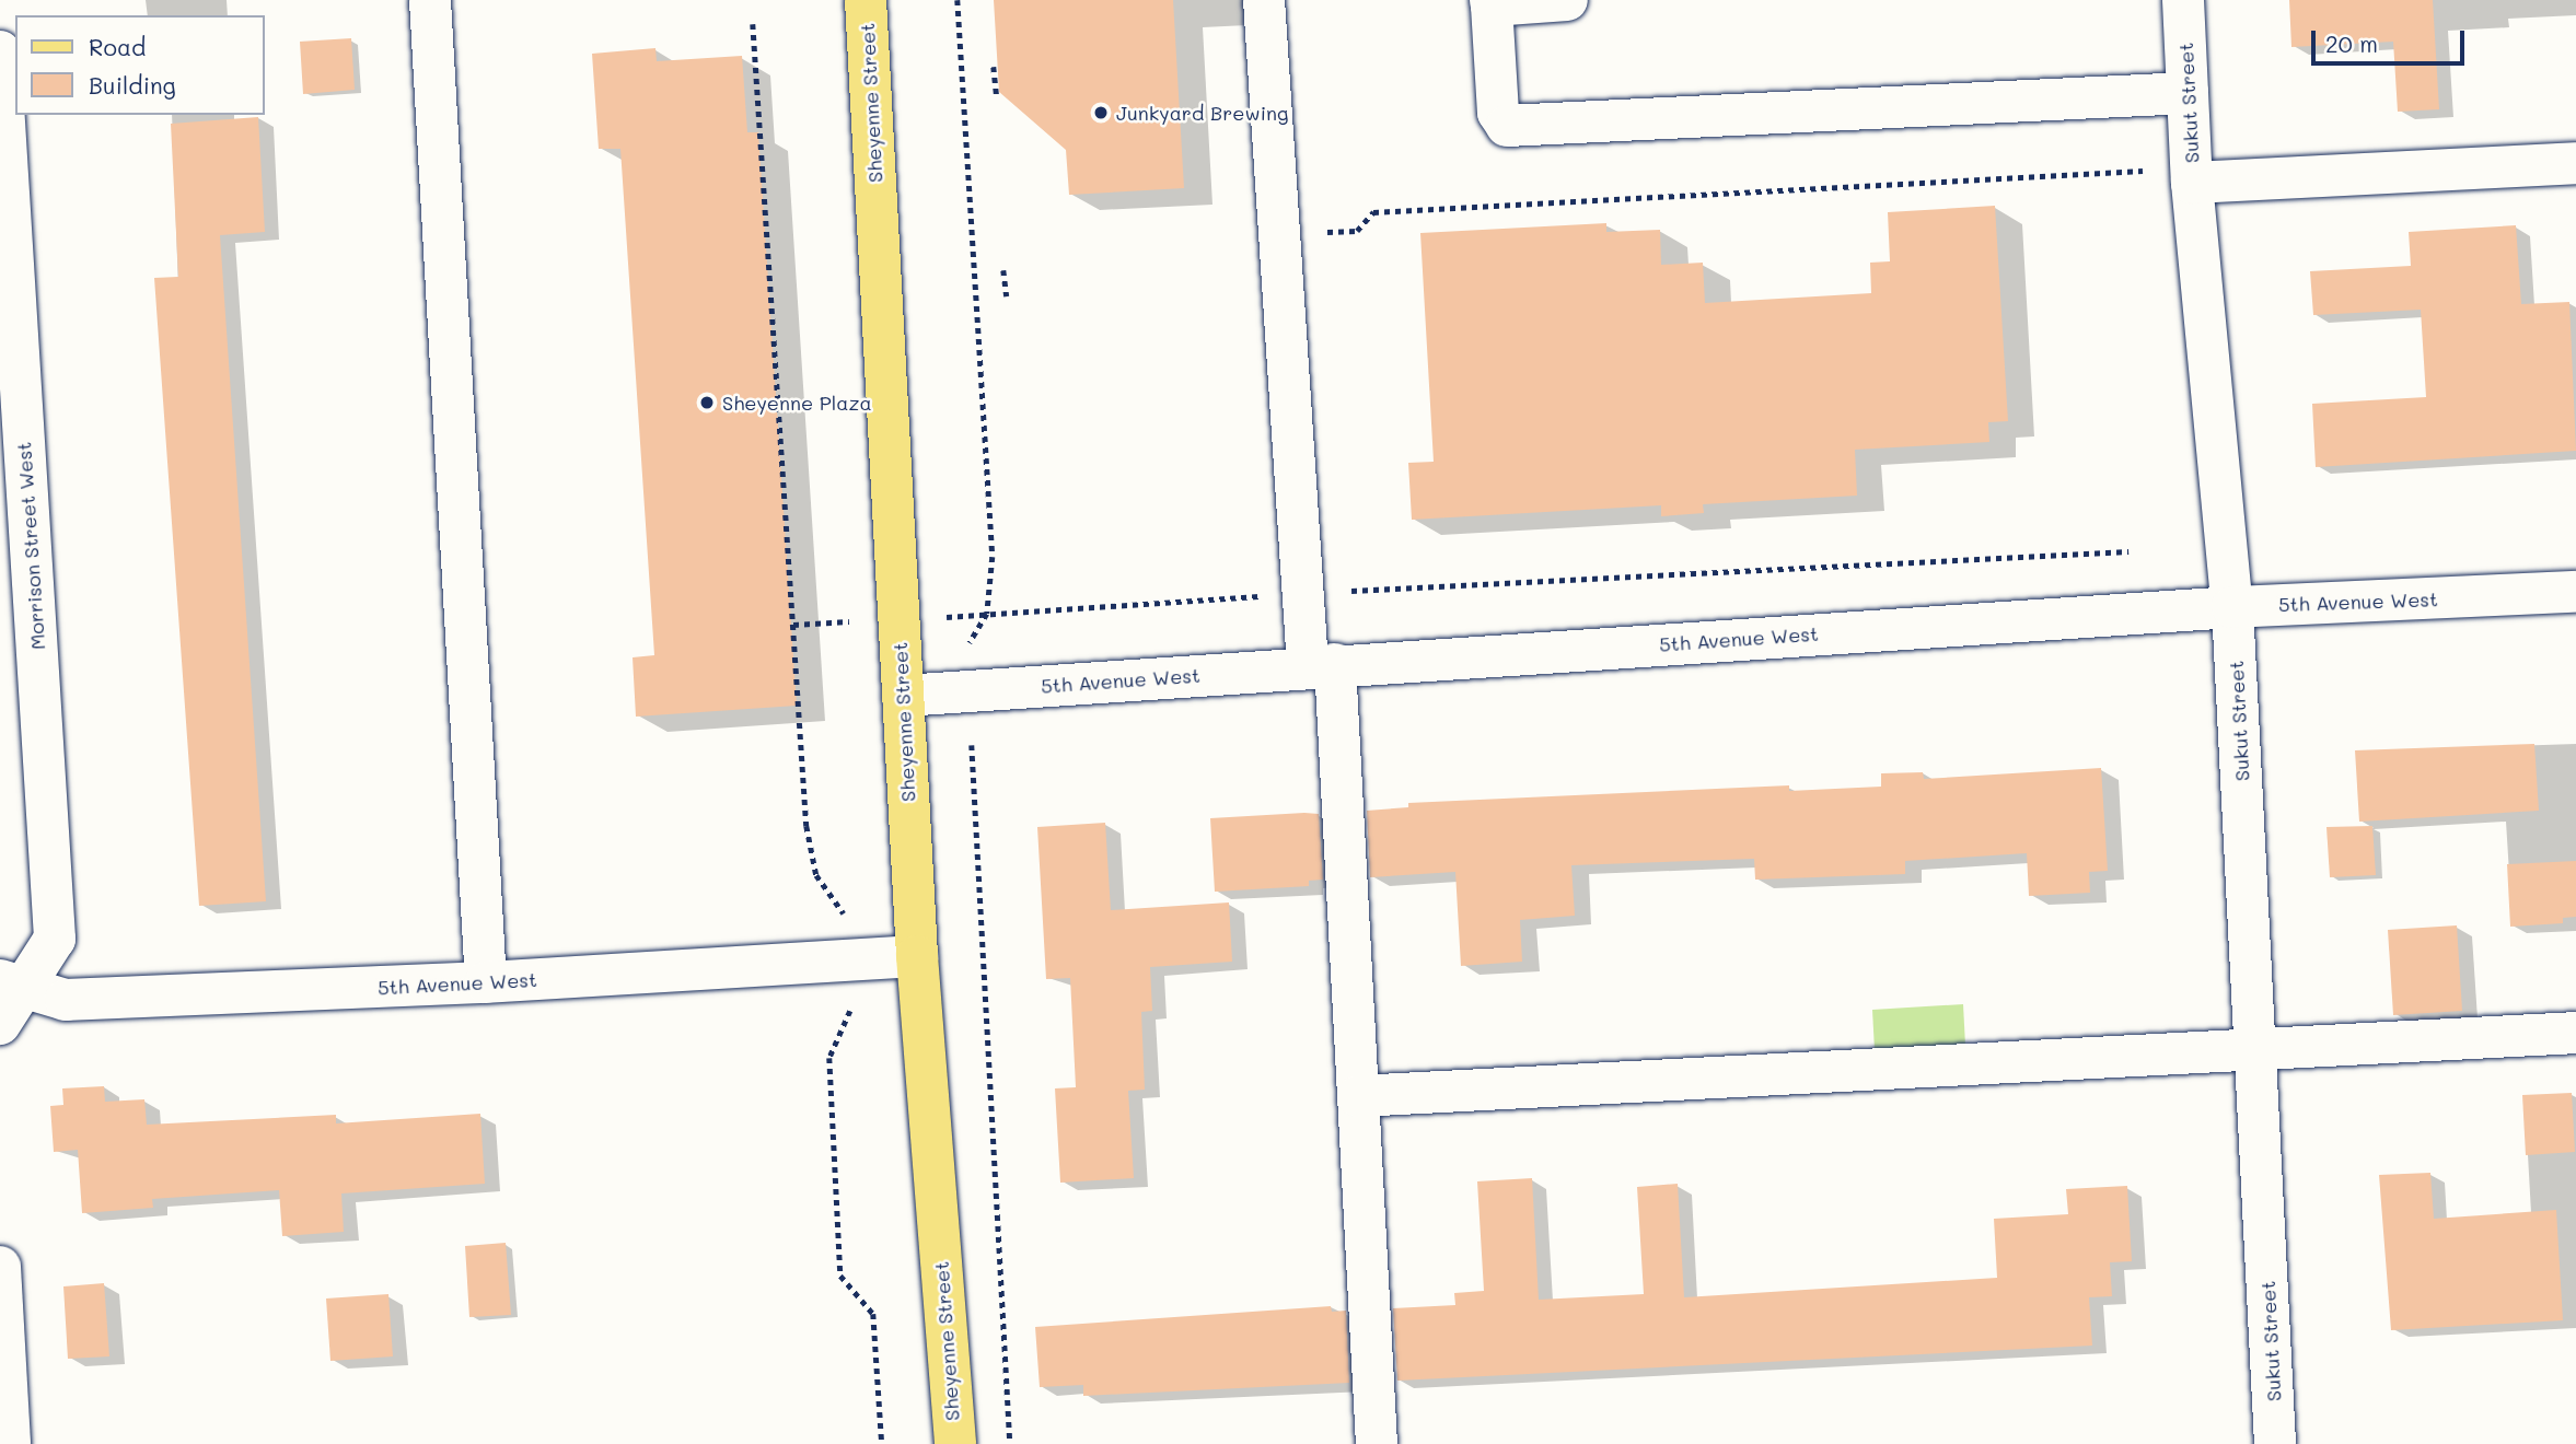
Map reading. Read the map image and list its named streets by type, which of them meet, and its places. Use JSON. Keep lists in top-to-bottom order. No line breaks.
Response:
{"streets":{"main road":["Sheyenne Street"],"street":["Sukut Street","Morrison Street West","5th Avenue West"]},"crossings":[["Sheyenne Street","5th Avenue West"],["Sukut Street","5th Avenue West"],["Morrison Street West","5th Avenue West"]],"places":["Junkyard Brewing","Sheyenne Plaza"],"legend":["Road","Building"],"scale_bar":"20 m"}
